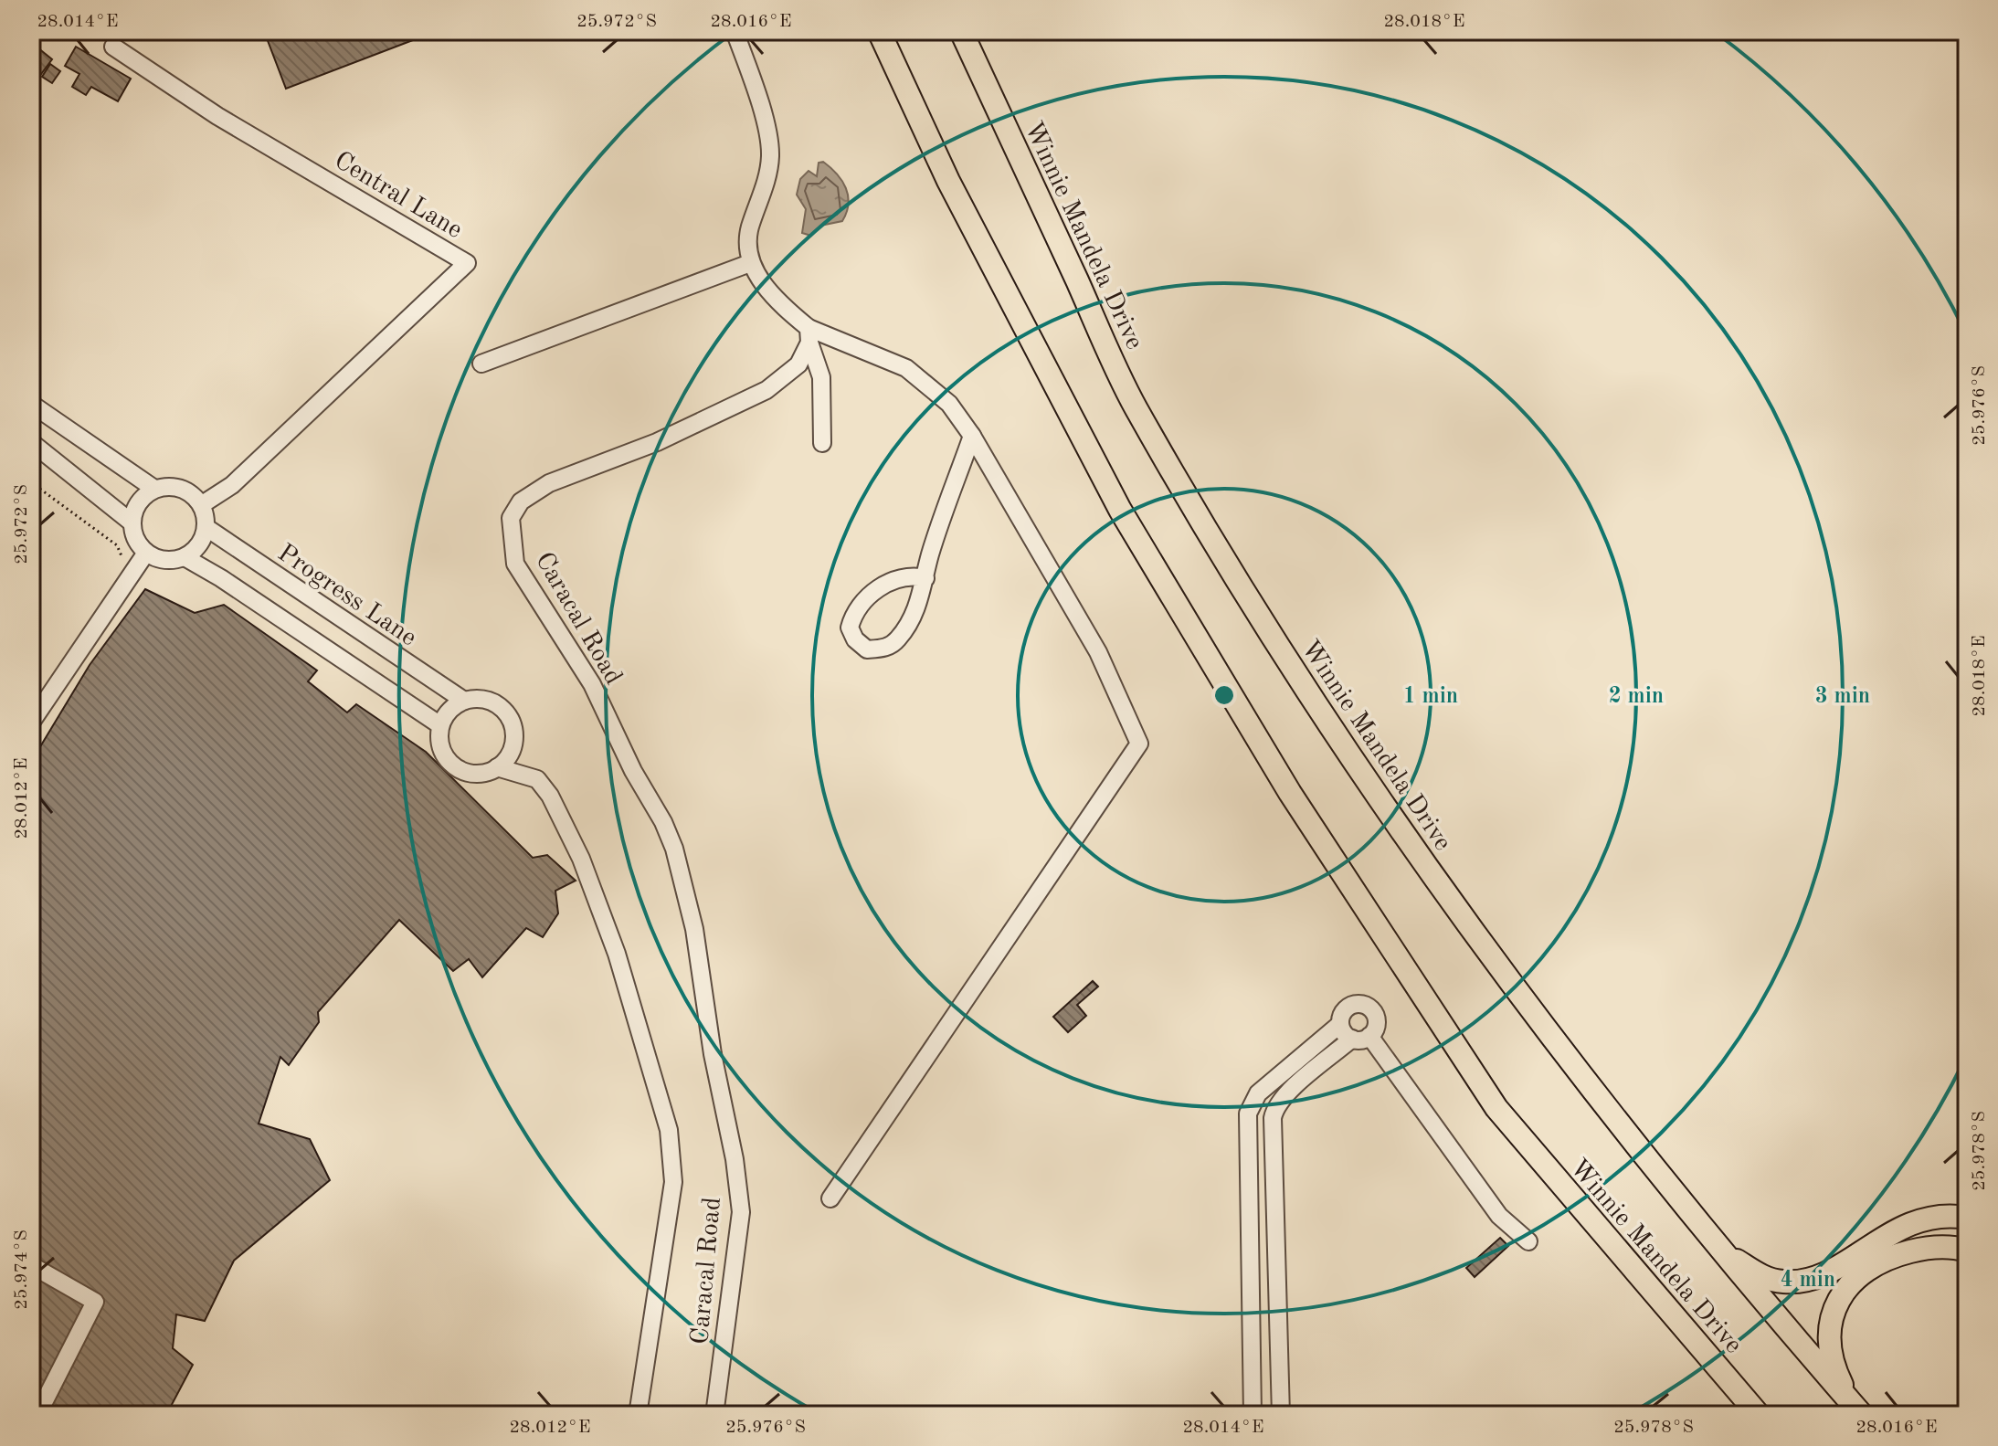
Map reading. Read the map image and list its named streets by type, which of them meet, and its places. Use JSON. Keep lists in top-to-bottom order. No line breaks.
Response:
{"streets":{"main road":["Winnie Mandela Drive"],"street":["Central Lane","Progress Lane","Caracal Road"]},"crossings":[["Central Lane","Progress Lane"],["Progress Lane","Caracal Road"]],"coordinates":["28.014°E","25.972°S","28.016°E","28.018°E","25.976°S","28.012°E","25.978°S","25.974°S"],"rings":["1 min","2 min","3 min","4 min"]}
